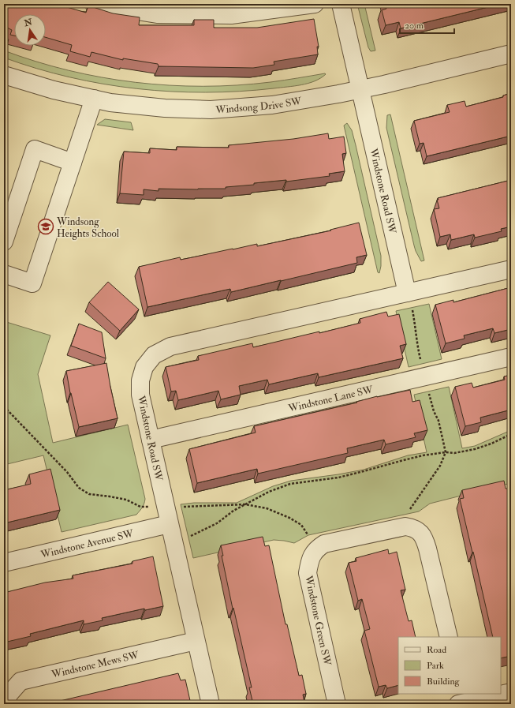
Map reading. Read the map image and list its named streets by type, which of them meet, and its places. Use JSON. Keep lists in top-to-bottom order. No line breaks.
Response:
{"streets":{"street":["Windsong Drive SW","Windstone Road SW","Windstone Lane SW","Windstone Avenue SW","Windstone Green SW","Windstone Mews SW"]},"crossings":[["Windsong Drive SW","Windstone Road SW"],["Windstone Road SW","Windstone Lane SW"],["Windstone Road SW","Windstone Avenue SW"],["Windstone Road SW","Windstone Mews SW"]],"places":{"school or university":["Windsong Heights School"]},"legend":["Road","Park","Building"],"scale_bar":"20 m","north":"top"}
